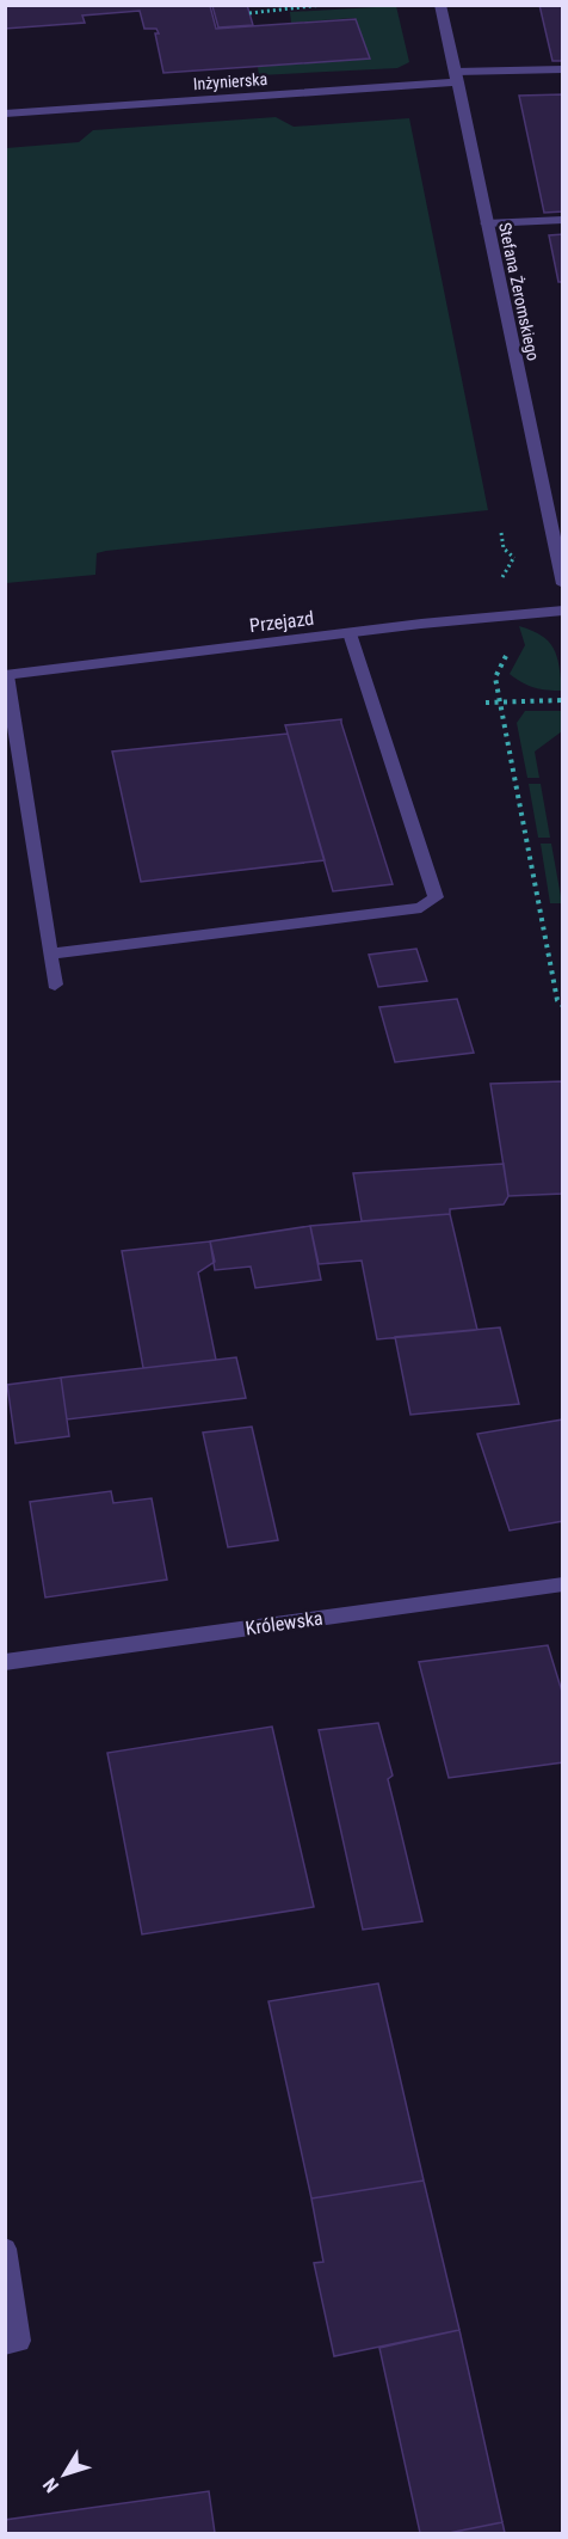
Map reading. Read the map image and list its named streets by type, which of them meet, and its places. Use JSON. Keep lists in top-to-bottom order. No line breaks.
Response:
{"streets":{"street":["Inżynierska","Stefana Żeromskiego","Przejazd","Królewska"]},"crossings":[["Inżynierska","Stefana Żeromskiego"]],"north":"bottom left"}
